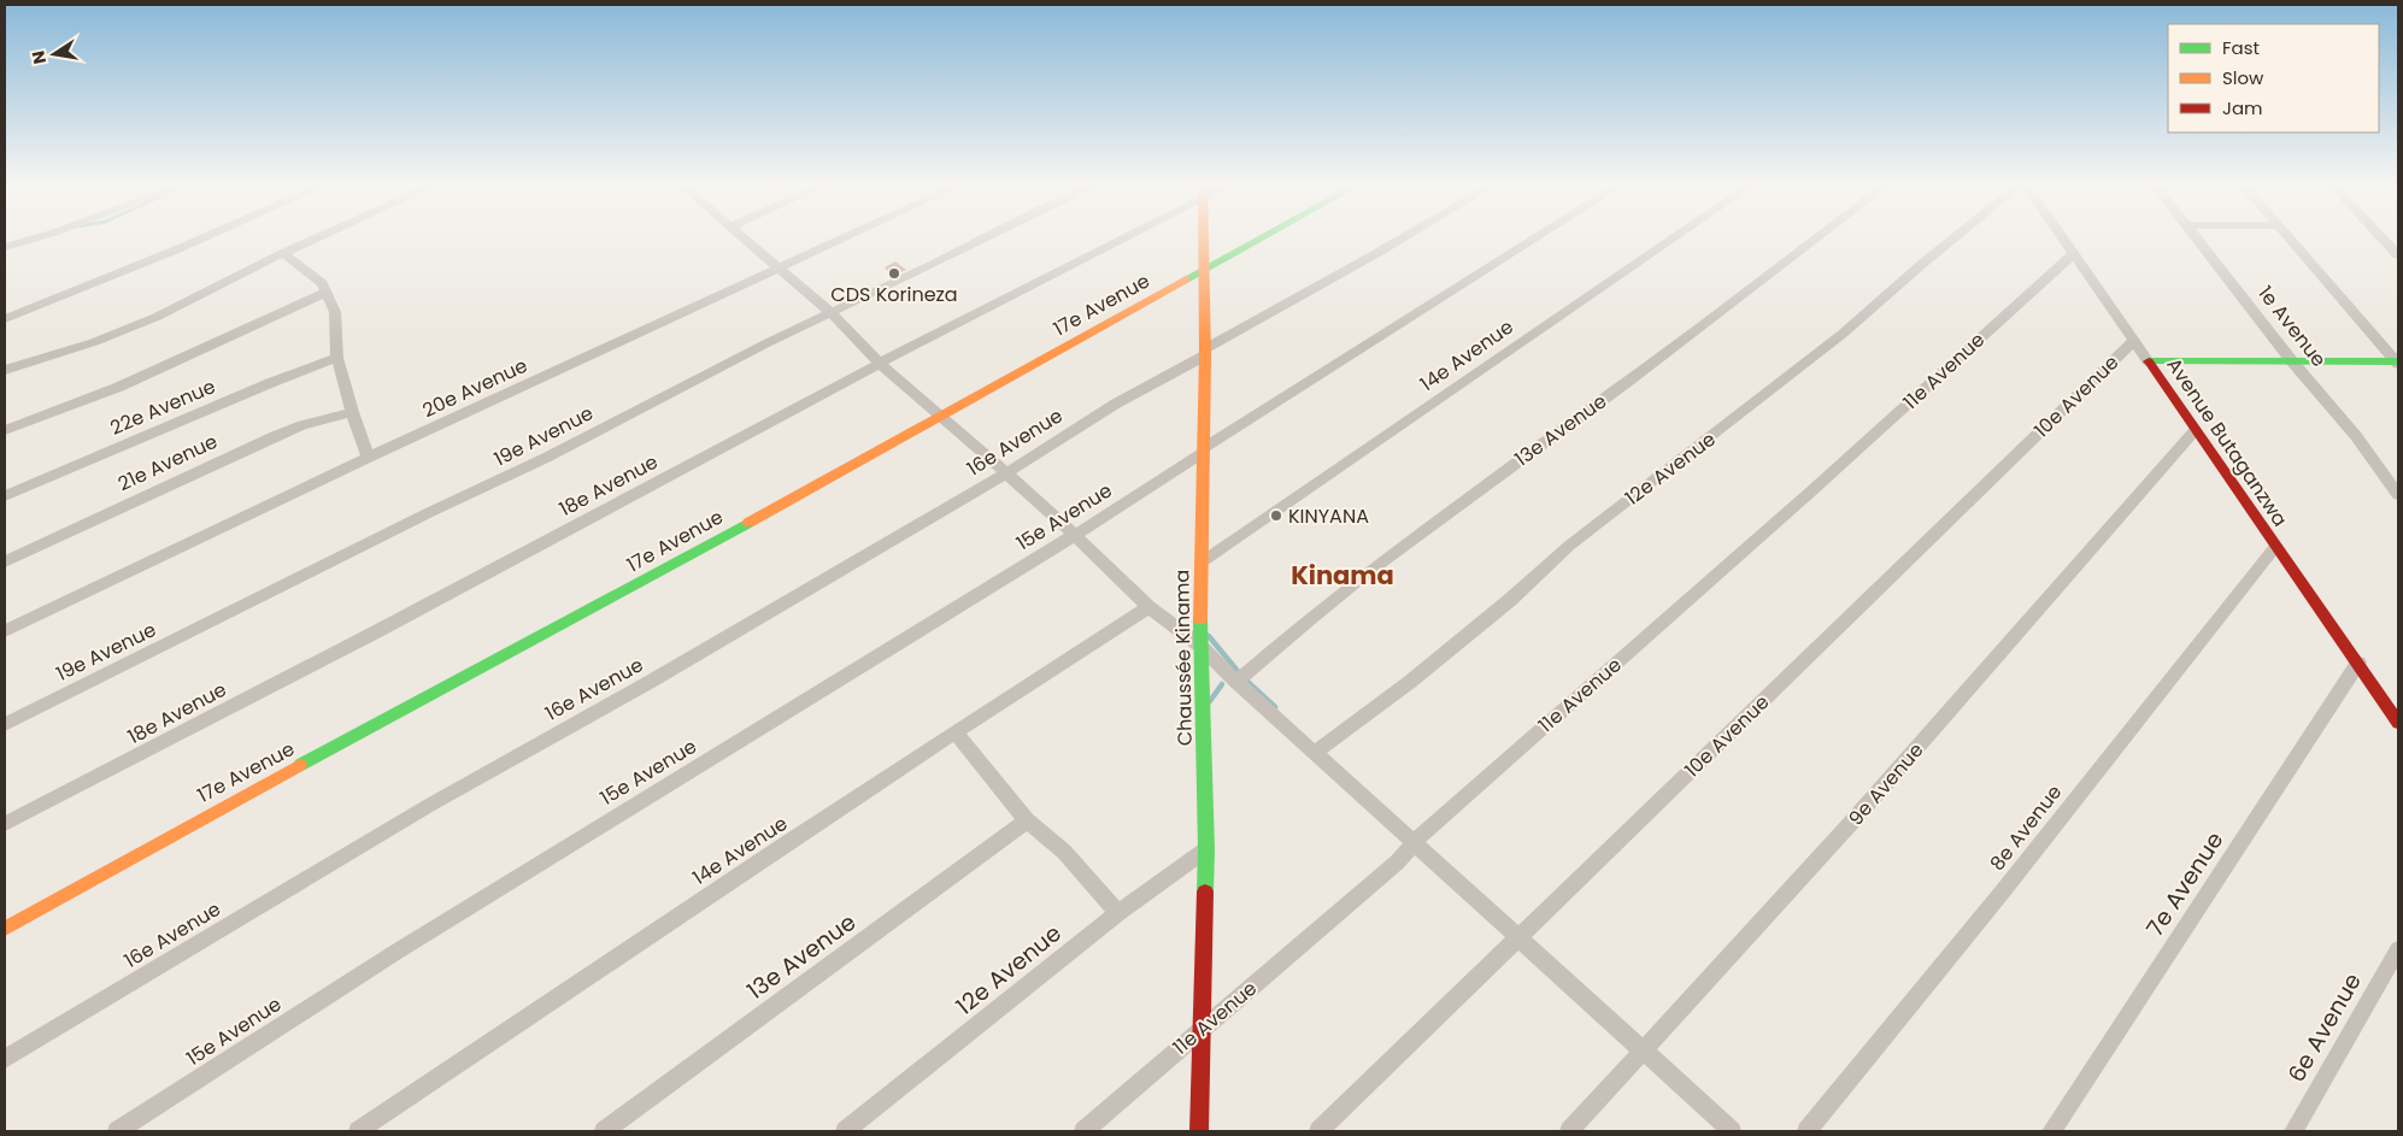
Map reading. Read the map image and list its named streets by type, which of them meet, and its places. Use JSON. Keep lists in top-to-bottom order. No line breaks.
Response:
{"streets":{"street":["17e Avenue","1e Avenue","14e Avenue","11e Avenue","20e Avenue","10e Avenue","22e Avenue","13e Avenue","19e Avenue","16e Avenue","Avenue Butaganzwa","21e Avenue","12e Avenue","18e Avenue","15e Avenue","Chaussée Kinama","9e Avenue","8e Avenue","7e Avenue","6e Avenue"]},"crossings":[["17e Avenue","Chaussée Kinama"],["14e Avenue","Chaussée Kinama"],["11e Avenue","Avenue Butaganzwa"],["11e Avenue","Chaussée Kinama"],["10e Avenue","Avenue Butaganzwa"],["16e Avenue","Chaussée Kinama"],["Avenue Butaganzwa","9e Avenue"],["Avenue Butaganzwa","8e Avenue"],["Avenue Butaganzwa","7e Avenue"],["12e Avenue","Chaussée Kinama"],["15e Avenue","Chaussée Kinama"]],"districts":["Kinama"],"places":["CDS Korineza","KINYANA"],"legend":["Fast","Slow","Jam"],"north":"left"}
